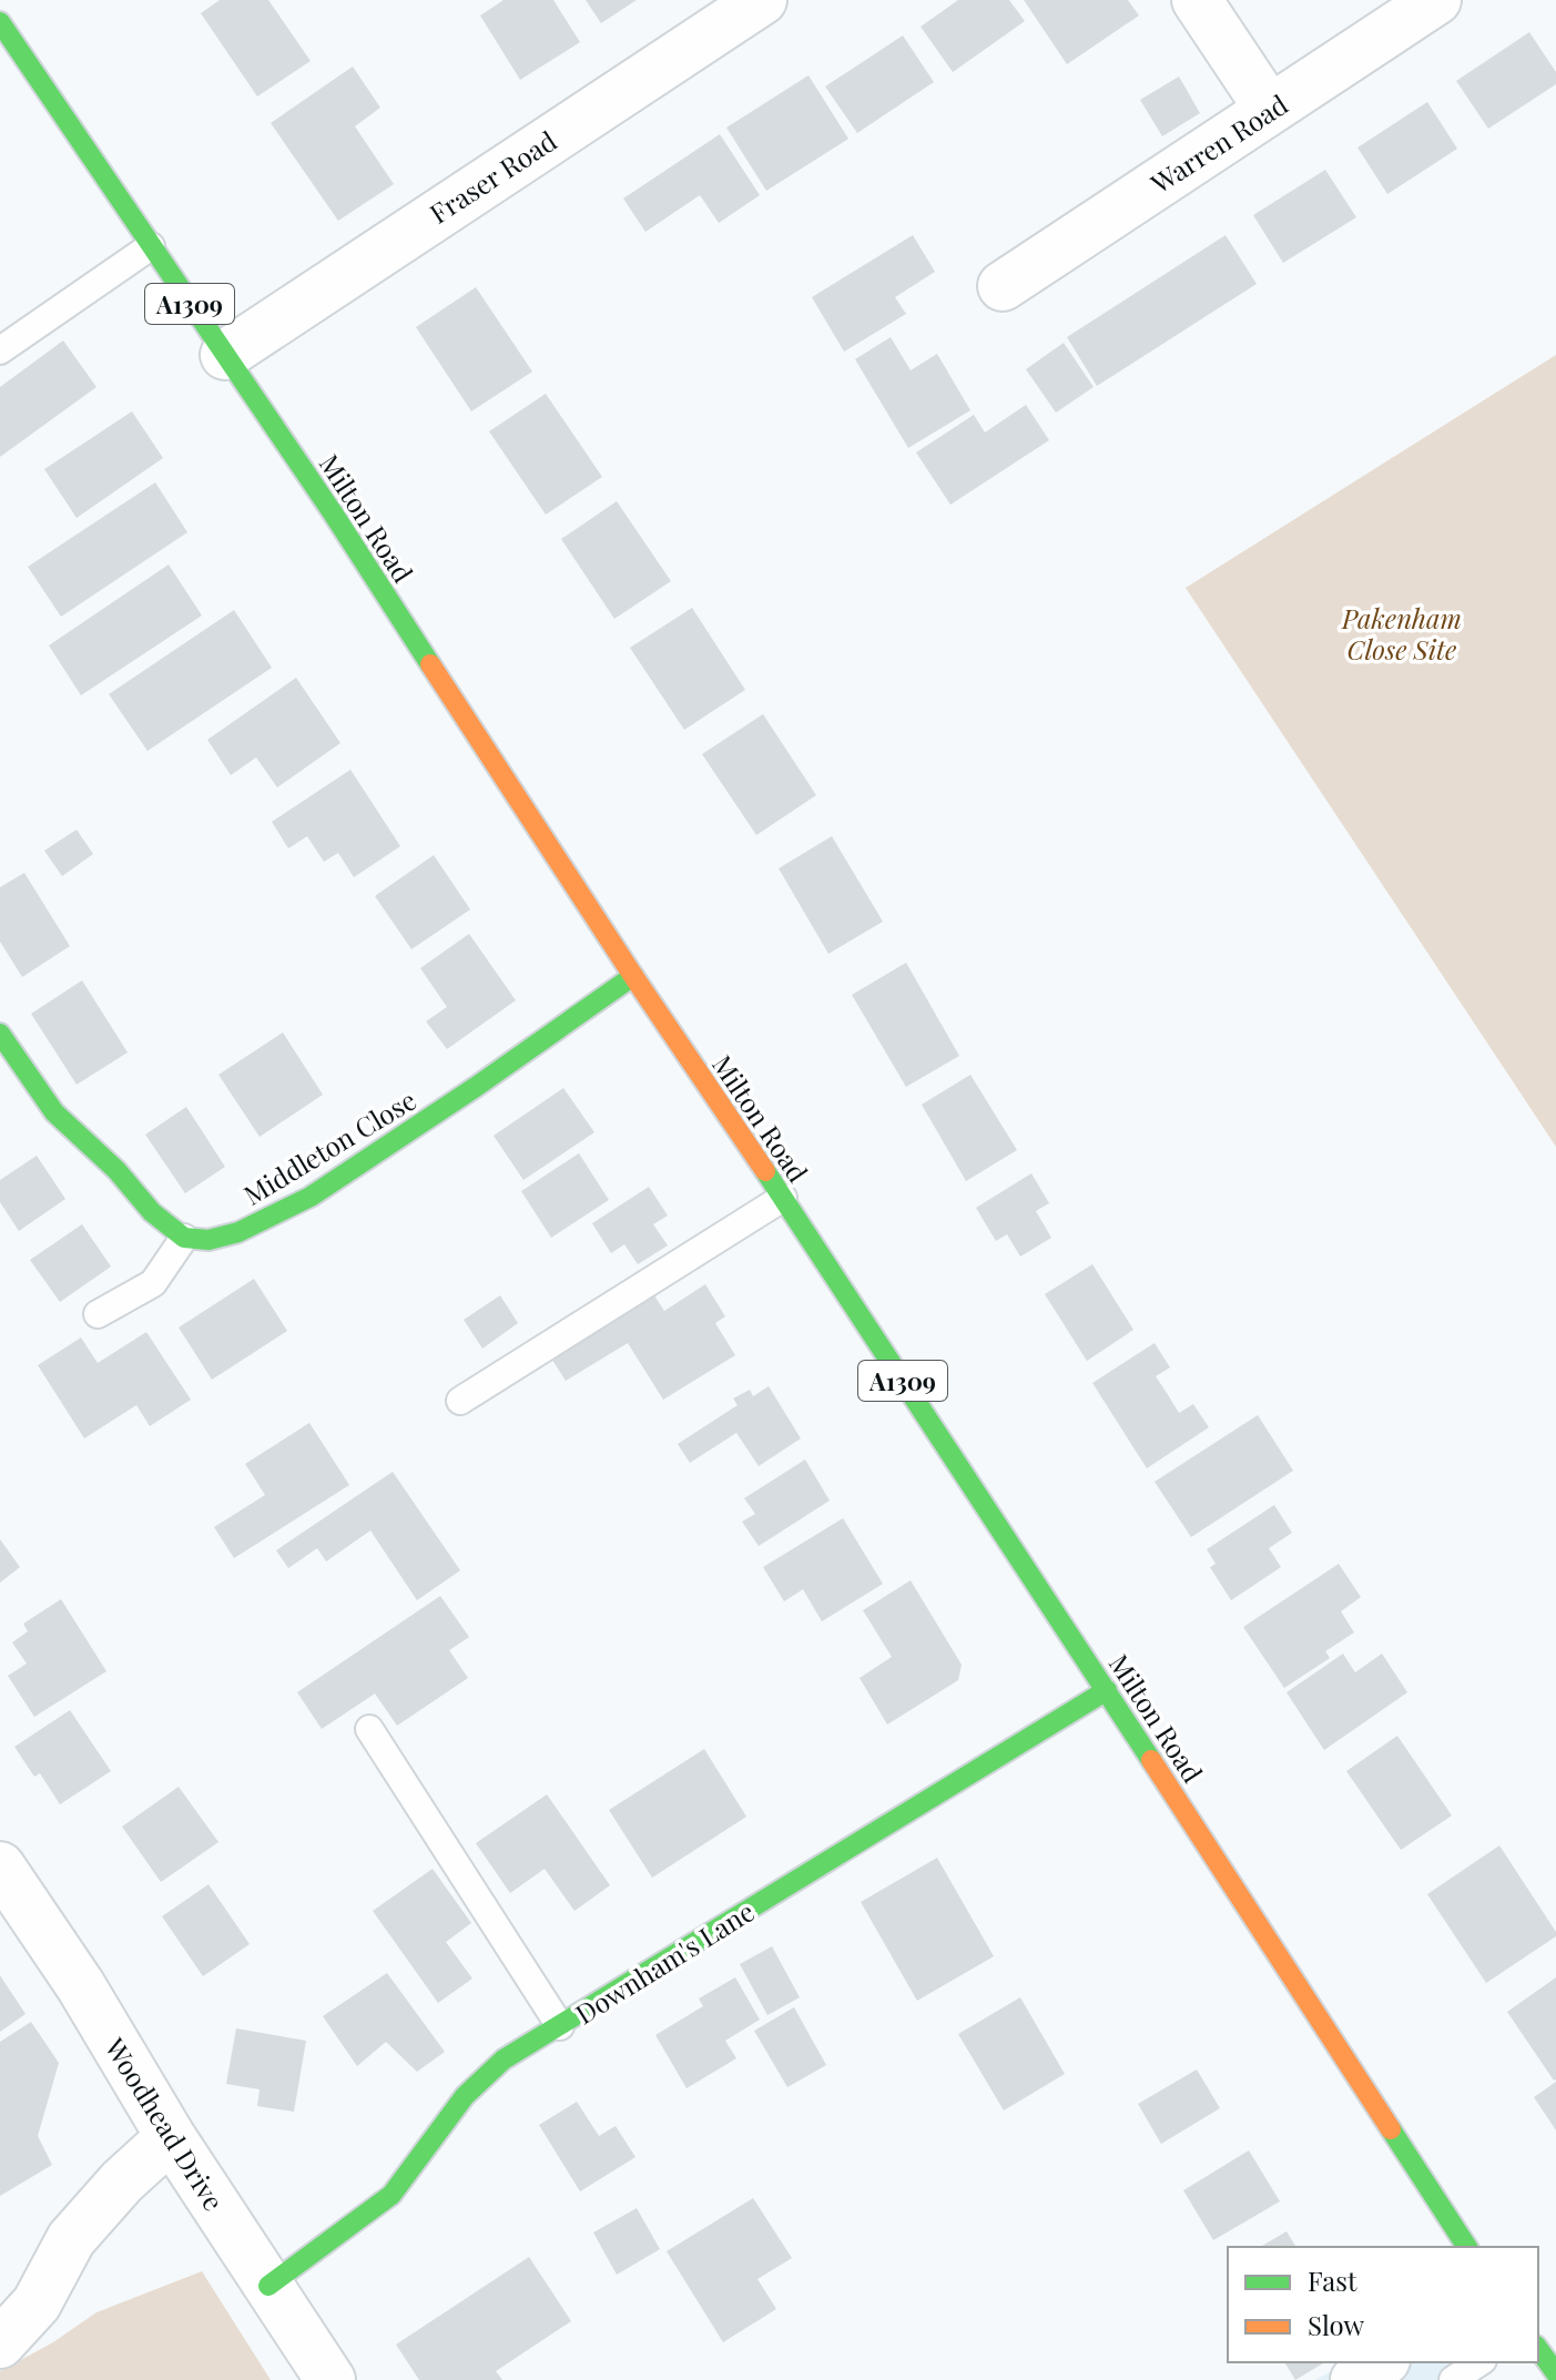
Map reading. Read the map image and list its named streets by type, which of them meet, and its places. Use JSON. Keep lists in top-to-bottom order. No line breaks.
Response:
{"streets":{"main road":["A1309","Milton Road","Middleton Close","Downham's Lane"],"street":["Warren Road","Fraser Road","Woodhead Drive"]},"crossings":[["Fraser Road","Milton Road"],["Milton Road","Middleton Close"],["Milton Road","Downham's Lane"],["Downham's Lane","Woodhead Drive"]],"parks":["Pakenham Close Site"],"legend":["Fast","Slow"]}
